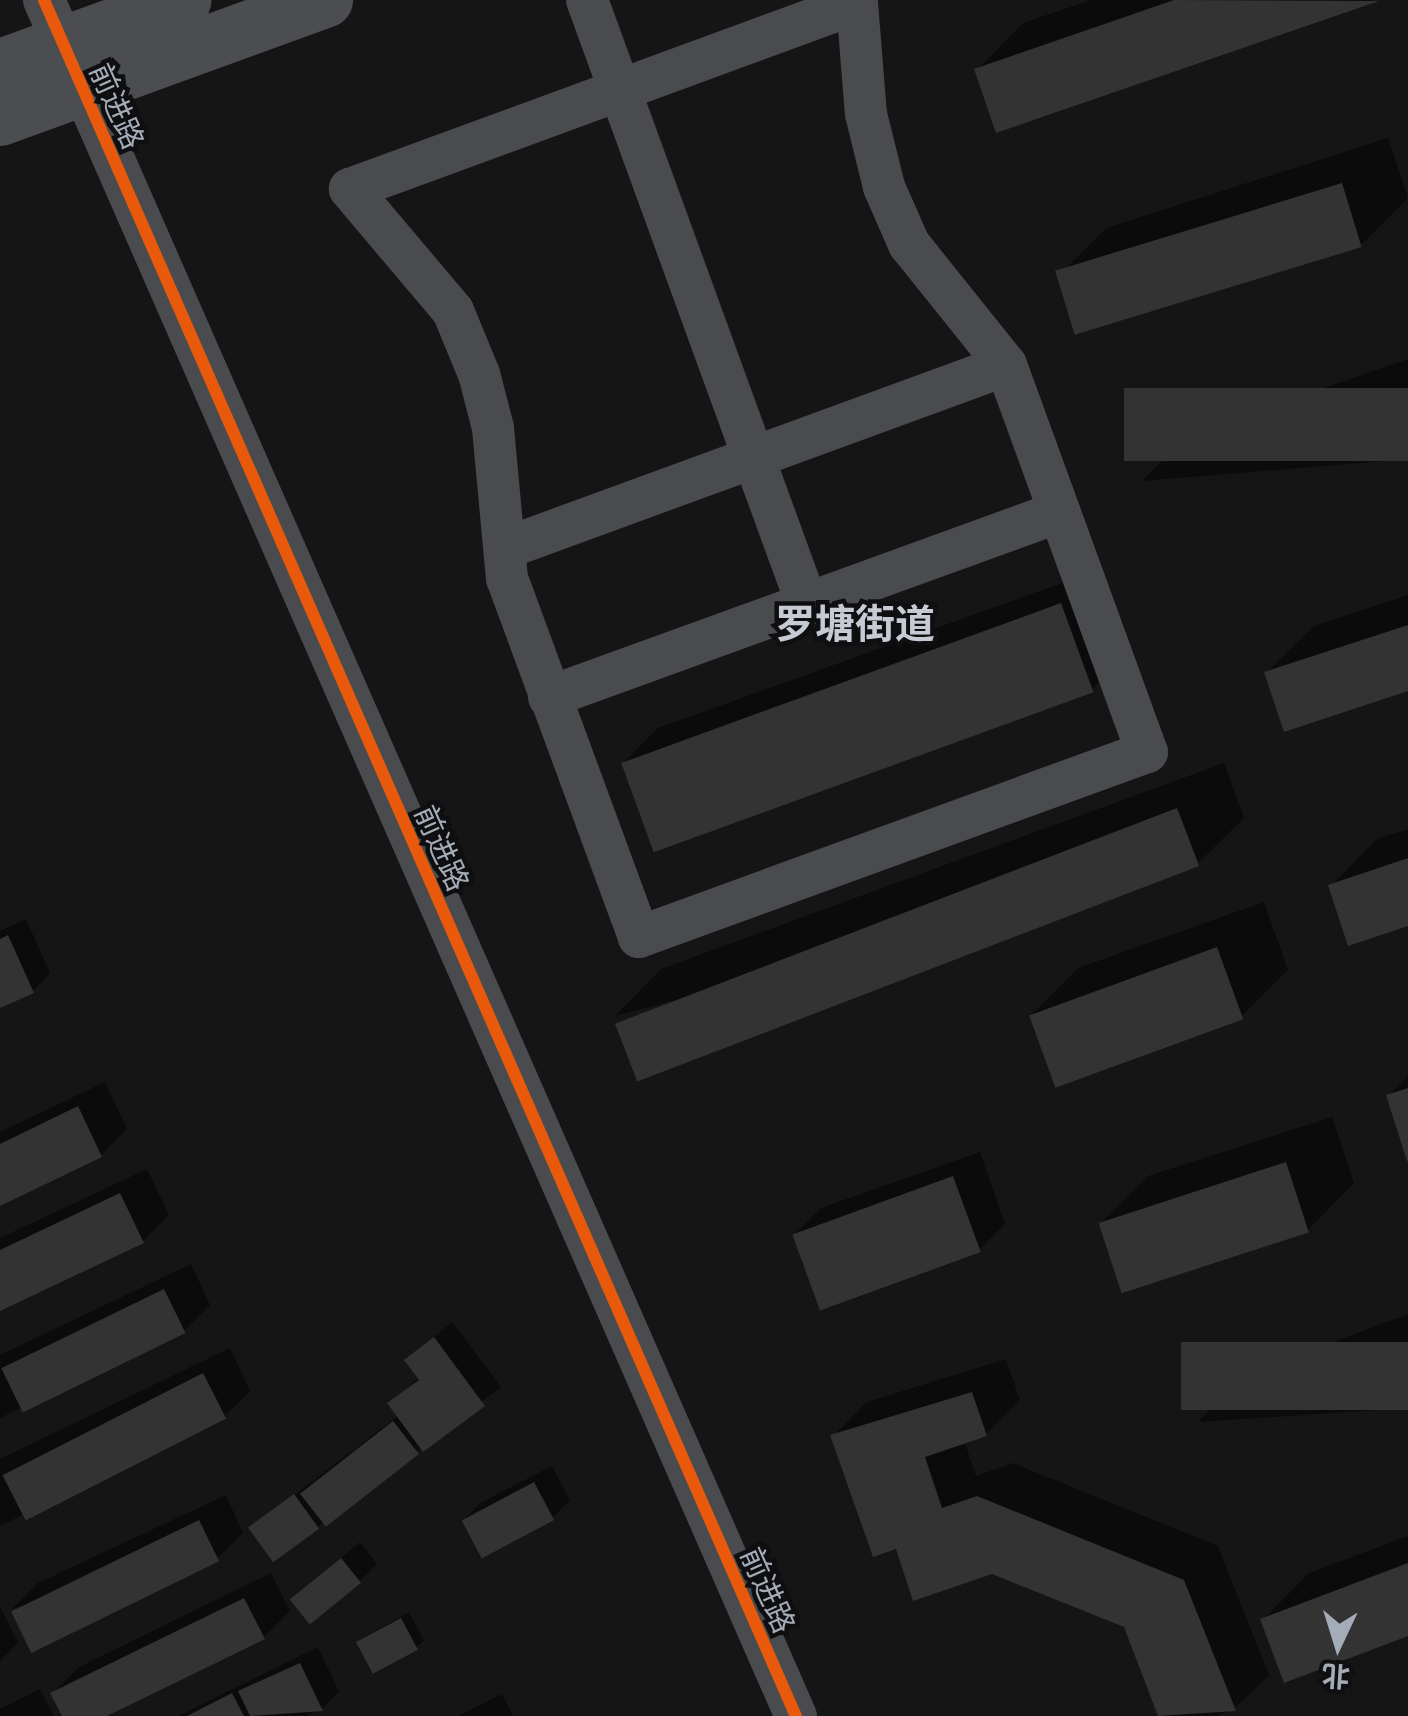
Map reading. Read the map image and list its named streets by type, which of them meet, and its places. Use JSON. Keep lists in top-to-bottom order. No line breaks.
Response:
{"streets":{"street":["前进路"]},"districts":["罗塘街道"],"north":"bottom"}
